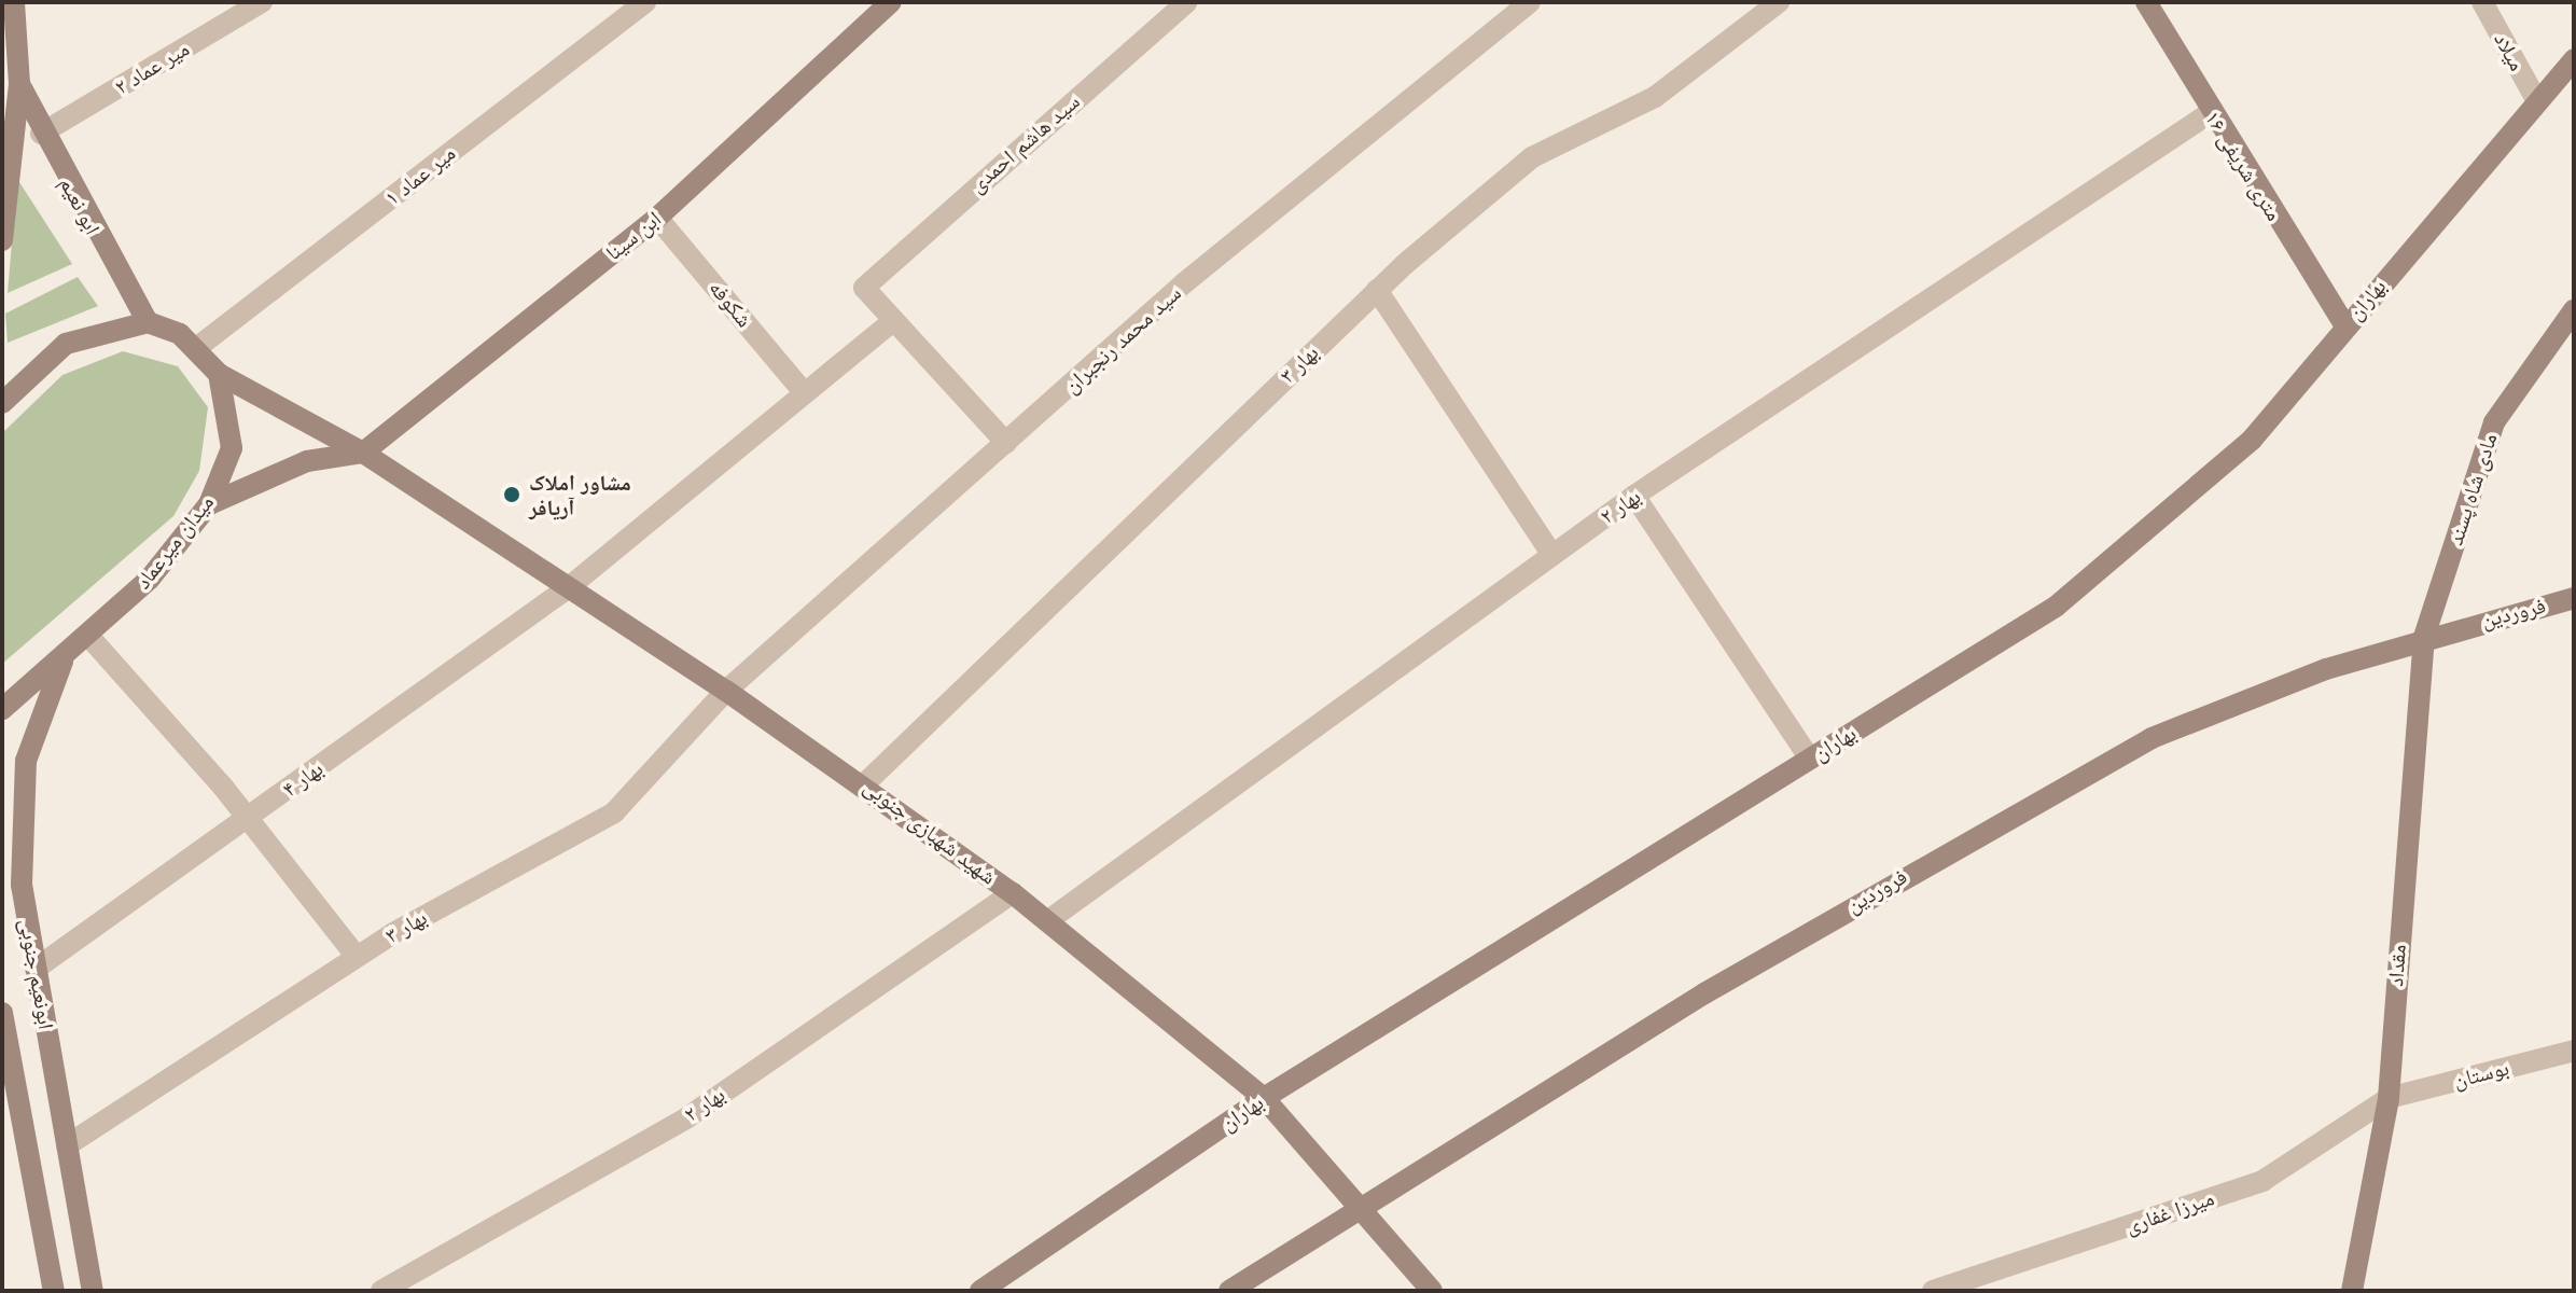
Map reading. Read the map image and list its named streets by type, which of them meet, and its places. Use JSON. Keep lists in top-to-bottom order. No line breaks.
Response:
{"streets":{"street":["میلاد","میر عماد ۲","سید هاشم احمدی","۱۶ متری شریفی","میر عماد ۱","ابو نعیم","ابن سینا","بهاران","شکوفه","سید محمد رنجبران","بهار ۳","مادی شاه پسند","بهار ۲","میدان میرعماد","فروردین","بهار ۴","شهید شهبازی جنوبی","مقداد","ابونعیم جنوبی","بوستان","میرزا غفاری"]},"crossings":[["میلاد","بهاران"],["میر عماد ۲","ابو نعیم"],["۱۶ متری شریفی","بهاران"],["۱۶ متری شریفی","بهار ۲"],["ابن سینا","شکوفه"],["ابن سینا","شهید شهبازی جنوبی"],["بهاران","شهید شهبازی جنوبی"],["سید محمد رنجبران","بهار ۳"],["سید محمد رنجبران","شهید شهبازی جنوبی"],["بهار ۳","شهید شهبازی جنوبی"],["بهار ۳","ابونعیم جنوبی"],["مادی شاه پسند","فروردین"],["مادی شاه پسند","مقداد"],["بهار ۲","شهید شهبازی جنوبی"],["میدان میرعماد","شهید شهبازی جنوبی"],["میدان میرعماد","ابونعیم جنوبی"],["فروردین","شهید شهبازی جنوبی"],["فروردین","مقداد"],["بهار ۴","شهید شهبازی جنوبی"],["بهار ۴","ابونعیم جنوبی"],["مقداد","بوستان"],["مقداد","میرزا غفاری"],["بوستان","میرزا غفاری"]],"places":["مشاور املاک آریافر"]}
